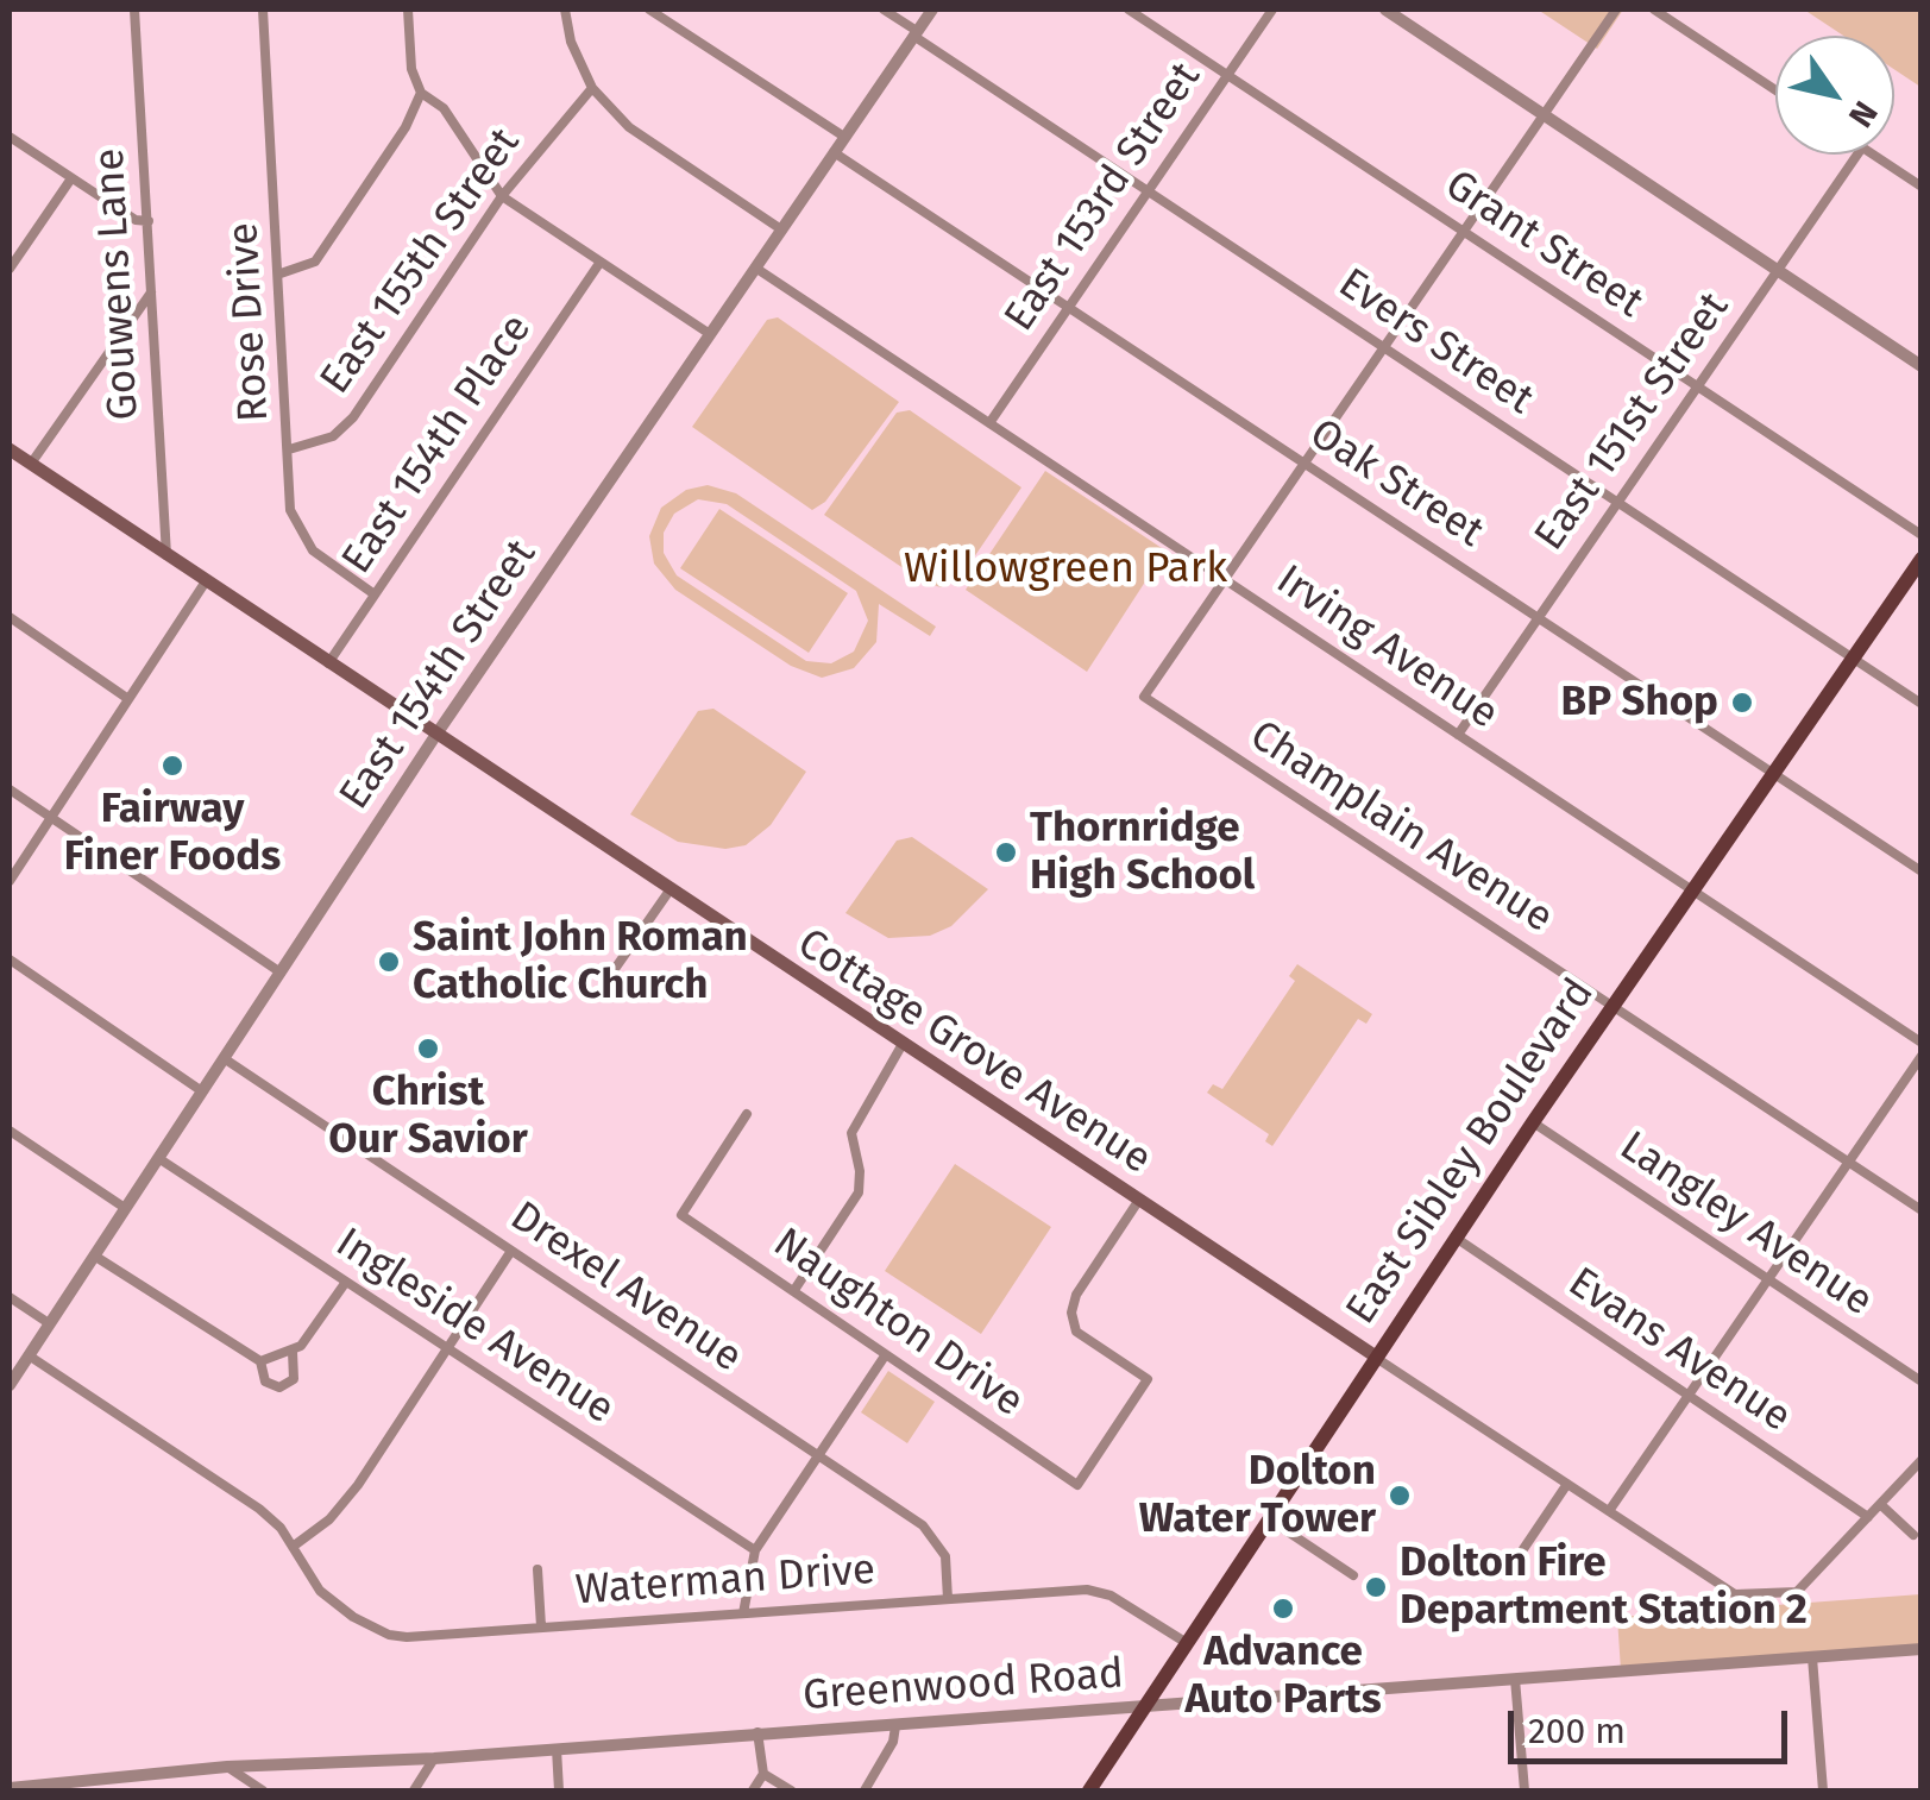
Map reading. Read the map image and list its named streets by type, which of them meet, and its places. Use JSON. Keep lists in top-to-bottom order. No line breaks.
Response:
{"streets":{"main road":["Cottage Grove Avenue","East Sibley Boulevard"],"street":["East 153rd Street","Grant Street","East 155th Street","Gouwens Lane","Rose Drive","Evers Street","East 151st Street","East 154th Place","Oak Street","Irving Avenue","East 154th Street","Champlain Avenue","Langley Avenue","Drexel Avenue","Naughton Drive","Ingleside Avenue","Evans Avenue","Waterman Drive","Greenwood Road"]},"crossings":[["East 153rd Street","Grant Street"],["East 153rd Street","Evers Street"],["East 153rd Street","Oak Street"],["East 153rd Street","Irving Avenue"],["Grant Street","East 151st Street"],["East 155th Street","Rose Drive"],["Gouwens Lane","Cottage Grove Avenue"],["Rose Drive","East 154th Place"],["Evers Street","East 151st Street"],["Evers Street","East 154th Street"],["Evers Street","East Sibley Boulevard"],["East 151st Street","Oak Street"],["East 151st Street","Irving Avenue"],["East 154th Place","Cottage Grove Avenue"],["Oak Street","East 154th Street"],["Oak Street","East Sibley Boulevard"],["Irving Avenue","East 154th Street"],["Irving Avenue","Champlain Avenue"],["Irving Avenue","East Sibley Boulevard"],["East 154th Street","Cottage Grove Avenue"],["East 154th Street","Drexel Avenue"],["East 154th Street","Ingleside Avenue"],["East 154th Street","Waterman Drive"],["Champlain Avenue","East Sibley Boulevard"],["Cottage Grove Avenue","East Sibley Boulevard"],["Cottage Grove Avenue","Naughton Drive"],["Cottage Grove Avenue","Evans Avenue"],["East Sibley Boulevard","Langley Avenue"],["East Sibley Boulevard","Evans Avenue"],["East Sibley Boulevard","Waterman Drive"],["East Sibley Boulevard","Greenwood Road"],["Drexel Avenue","Waterman Drive"]],"parks":["Willowgreen Park"],"places":["BP Shop","Fairway Finer Foods","Thornridge High School","Saint John Roman Catholic Church","Christ Our Savior","Dolton Water Tower","Dolton Fire Department Station 2","Advance Auto Parts"],"scale_bar":"200 m","north":"bottom right"}
